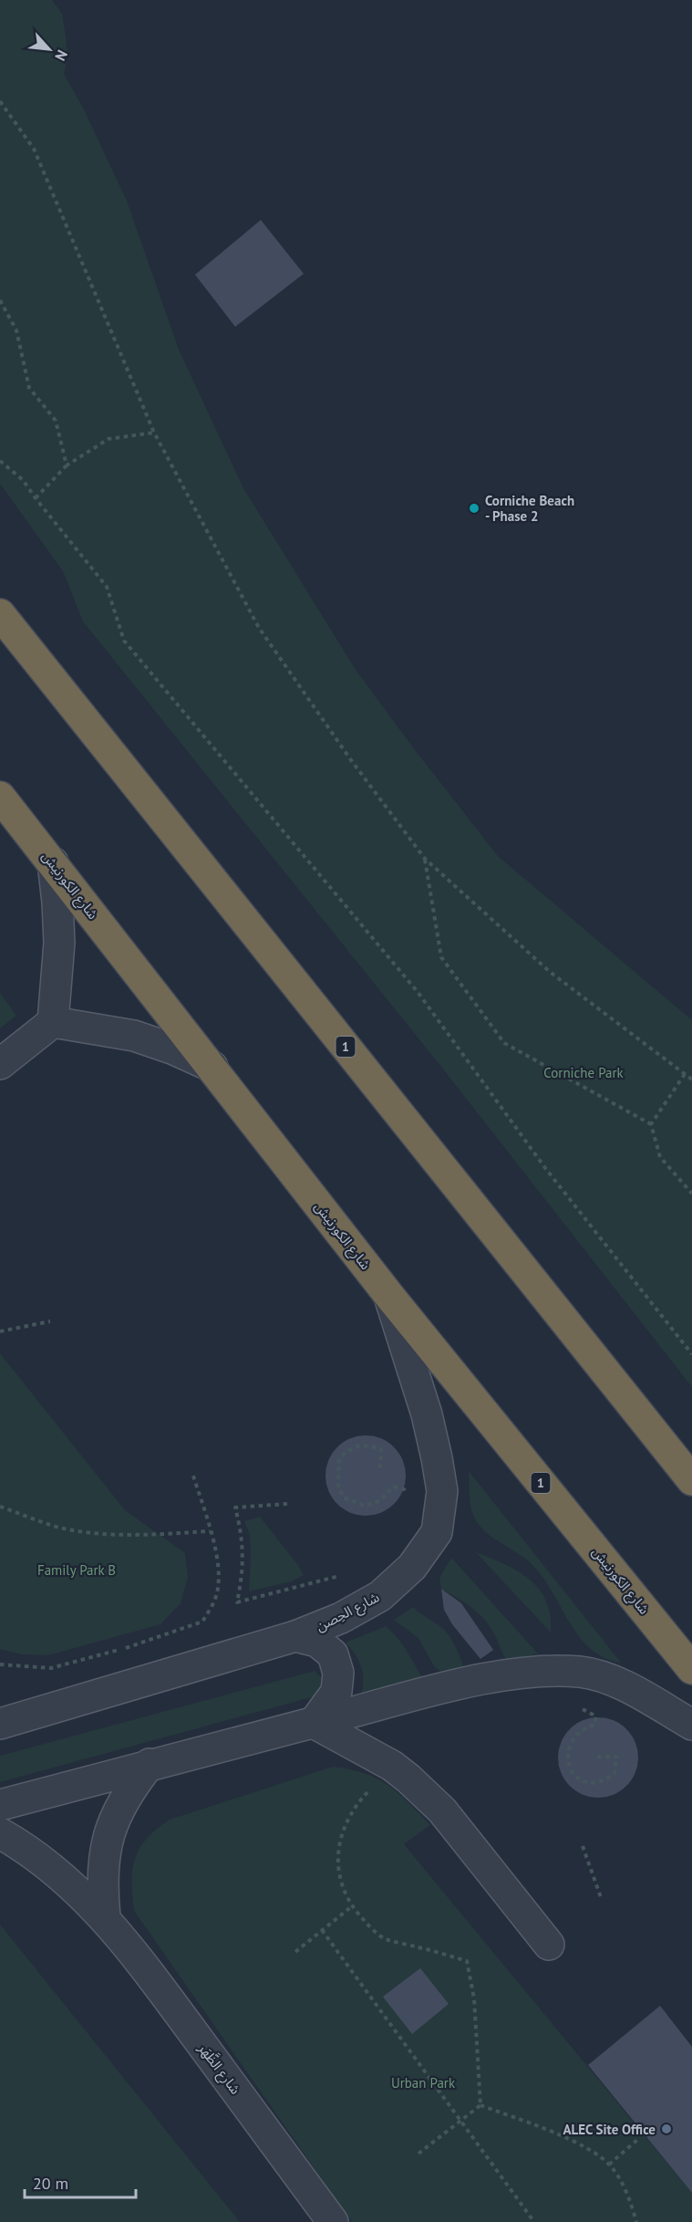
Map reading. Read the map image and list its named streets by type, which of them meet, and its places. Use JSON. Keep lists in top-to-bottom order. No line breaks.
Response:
{"streets":{"highway":["شارع الكورنيش","1"],"street":["شارع الحِصن","شارع الظَّهَر"]},"crossings":[["شارع الكورنيش","شارع الحِصن"]],"parks":["Corniche Park","Family Park B","Urban Park"],"places":["Corniche Beach - Phase 2","ALEC Site Office"],"scale_bar":"20 m","north":"bottom right"}
